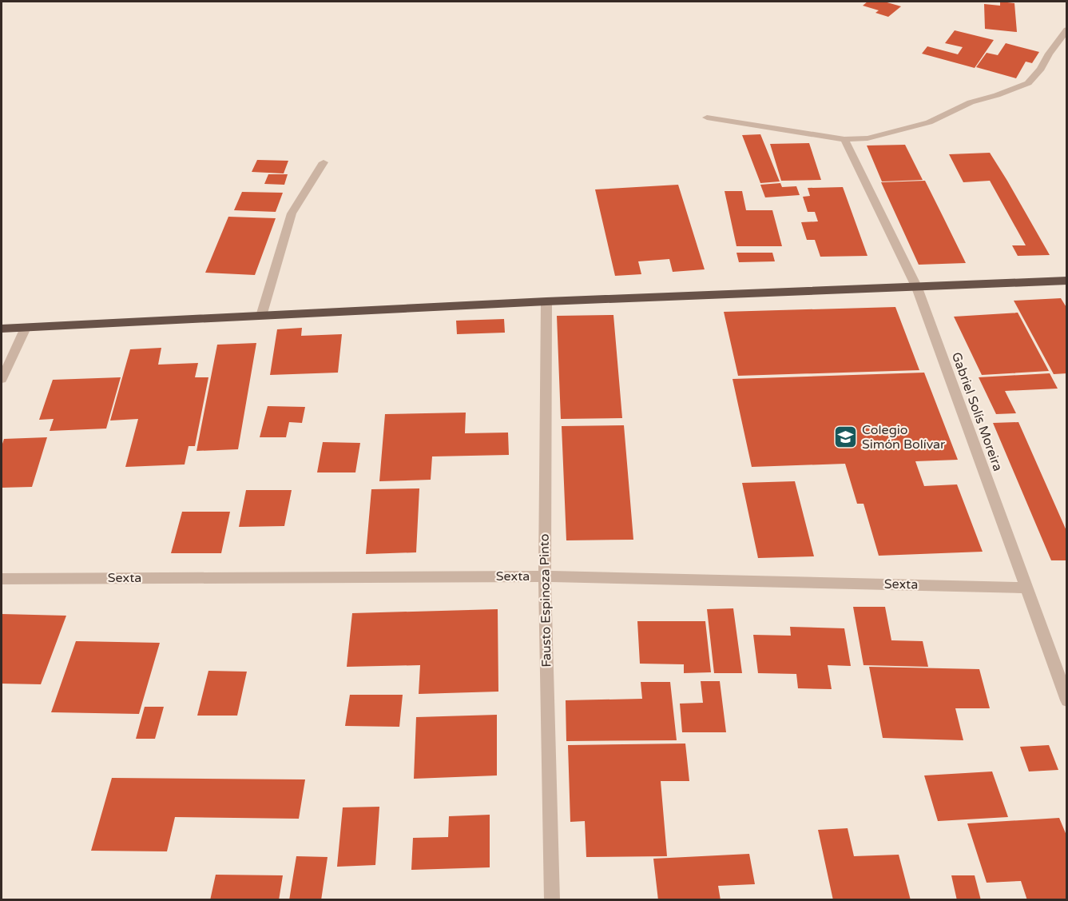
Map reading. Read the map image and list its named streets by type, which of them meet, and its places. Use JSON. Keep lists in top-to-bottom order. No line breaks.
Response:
{"streets":{"street":["Gabriel Solís Moreira","Sexta","Fausto Espinoza Pinto"]},"crossings":[["Gabriel Solís Moreira","Sexta"],["Sexta","Fausto Espinoza Pinto"]],"places":{"school or university":["Colegio Simón Bolívar"]}}
